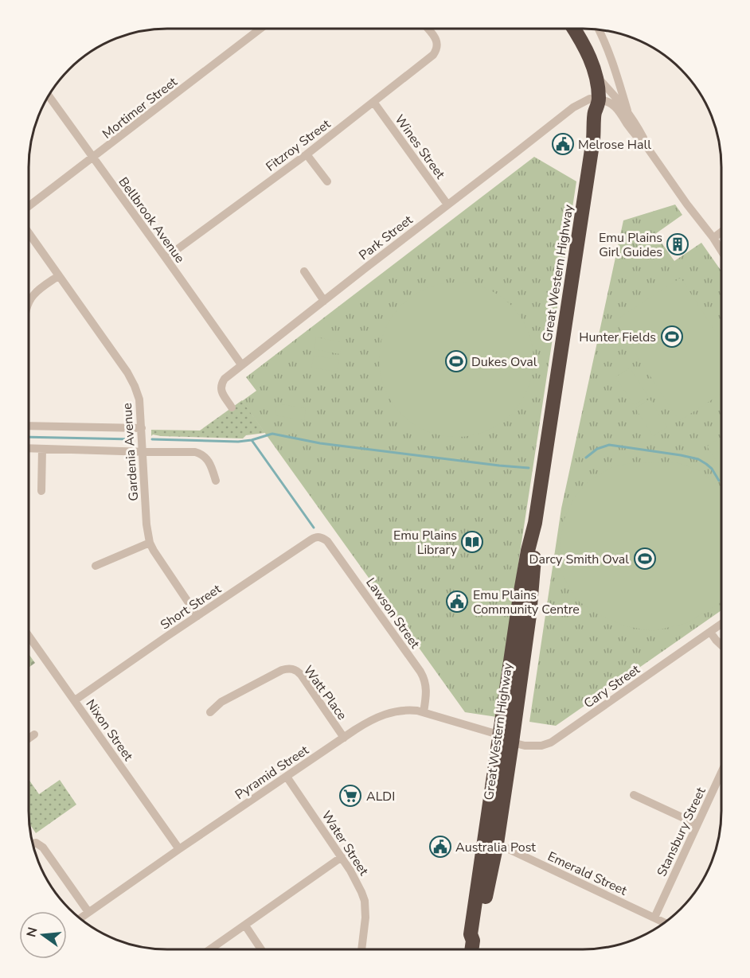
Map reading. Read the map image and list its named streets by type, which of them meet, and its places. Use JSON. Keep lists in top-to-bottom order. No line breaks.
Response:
{"streets":{"highway":["Great Western Highway"],"street":["Mortimer Street","Fitzroy Street","Wines Street","Bellbrook Avenue","Park Street","Gardenia Avenue","Short Street","Lawson Street","Cary Street","Watt Place","Nixon Street","Pyramid Street","Stansbury Street","Water Street","Emerald Street"]},"crossings":[["Mortimer Street","Bellbrook Avenue"],["Fitzroy Street","Wines Street"],["Fitzroy Street","Bellbrook Avenue"],["Wines Street","Park Street"],["Bellbrook Avenue","Park Street"],["Park Street","Great Western Highway"],["Great Western Highway","Cary Street"],["Great Western Highway","Pyramid Street"],["Great Western Highway","Emerald Street"],["Gardenia Avenue","Short Street"],["Short Street","Lawson Street"],["Short Street","Nixon Street"],["Lawson Street","Pyramid Street"],["Cary Street","Pyramid Street"],["Watt Place","Pyramid Street"],["Nixon Street","Pyramid Street"],["Pyramid Street","Water Street"],["Stansbury Street","Emerald Street"]],"places":{"public building":["Melrose Hall","Emu Plains Community Centre","Australia Post"],"building":["Emu Plains Girl Guides"],"sports":["Hunter Fields","Dukes Oval","Darcy Smith Oval"],"library":["Emu Plains Library"],"supermarket":["ALDI"]},"north":"left"}
